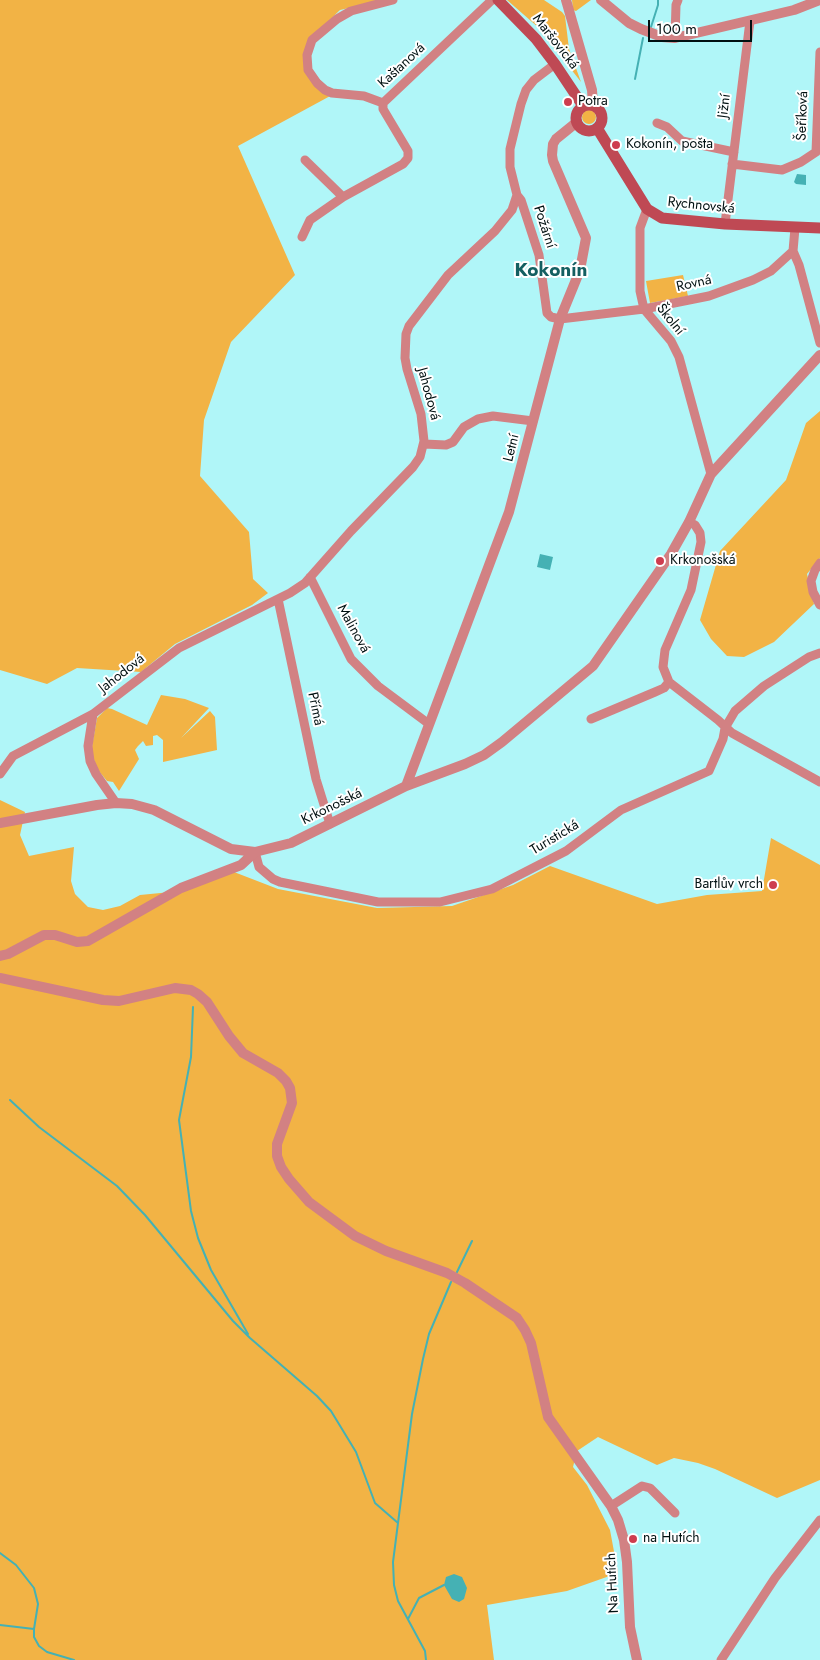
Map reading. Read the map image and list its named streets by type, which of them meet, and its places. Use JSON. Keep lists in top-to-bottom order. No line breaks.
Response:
{"streets":{"main road":["Maršovická","Rychnovská"],"street":["Kaštanová","Jižní","Šeříková","Požární","Rovná","Školní","Jahodová","Letní","Malinová","Přímá","Krkonošská","Turistická","Na Hutích"]},"crossings":[["Maršovická","Rychnovská"],["Maršovická","Letní"],["Jižní","Šeříková"],["Jižní","Rychnovská"],["Rychnovská","Školní"],["Rychnovská","Letní"],["Požární","Rovná"],["Požární","Jahodová"],["Požární","Letní"],["Rovná","Školní"],["Rovná","Letní"],["Školní","Krkonošská"],["Jahodová","Malinová"],["Jahodová","Přímá"],["Letní","Malinová"],["Letní","Krkonošská"],["Přímá","Krkonošská"],["Krkonošská","Turistická"]],"districts":["Kokonín"],"places":["Potra","Kokonín, pošta","Krkonošská","Bartlův vrch","na Hutích"],"scale_bar":"100 m"}
